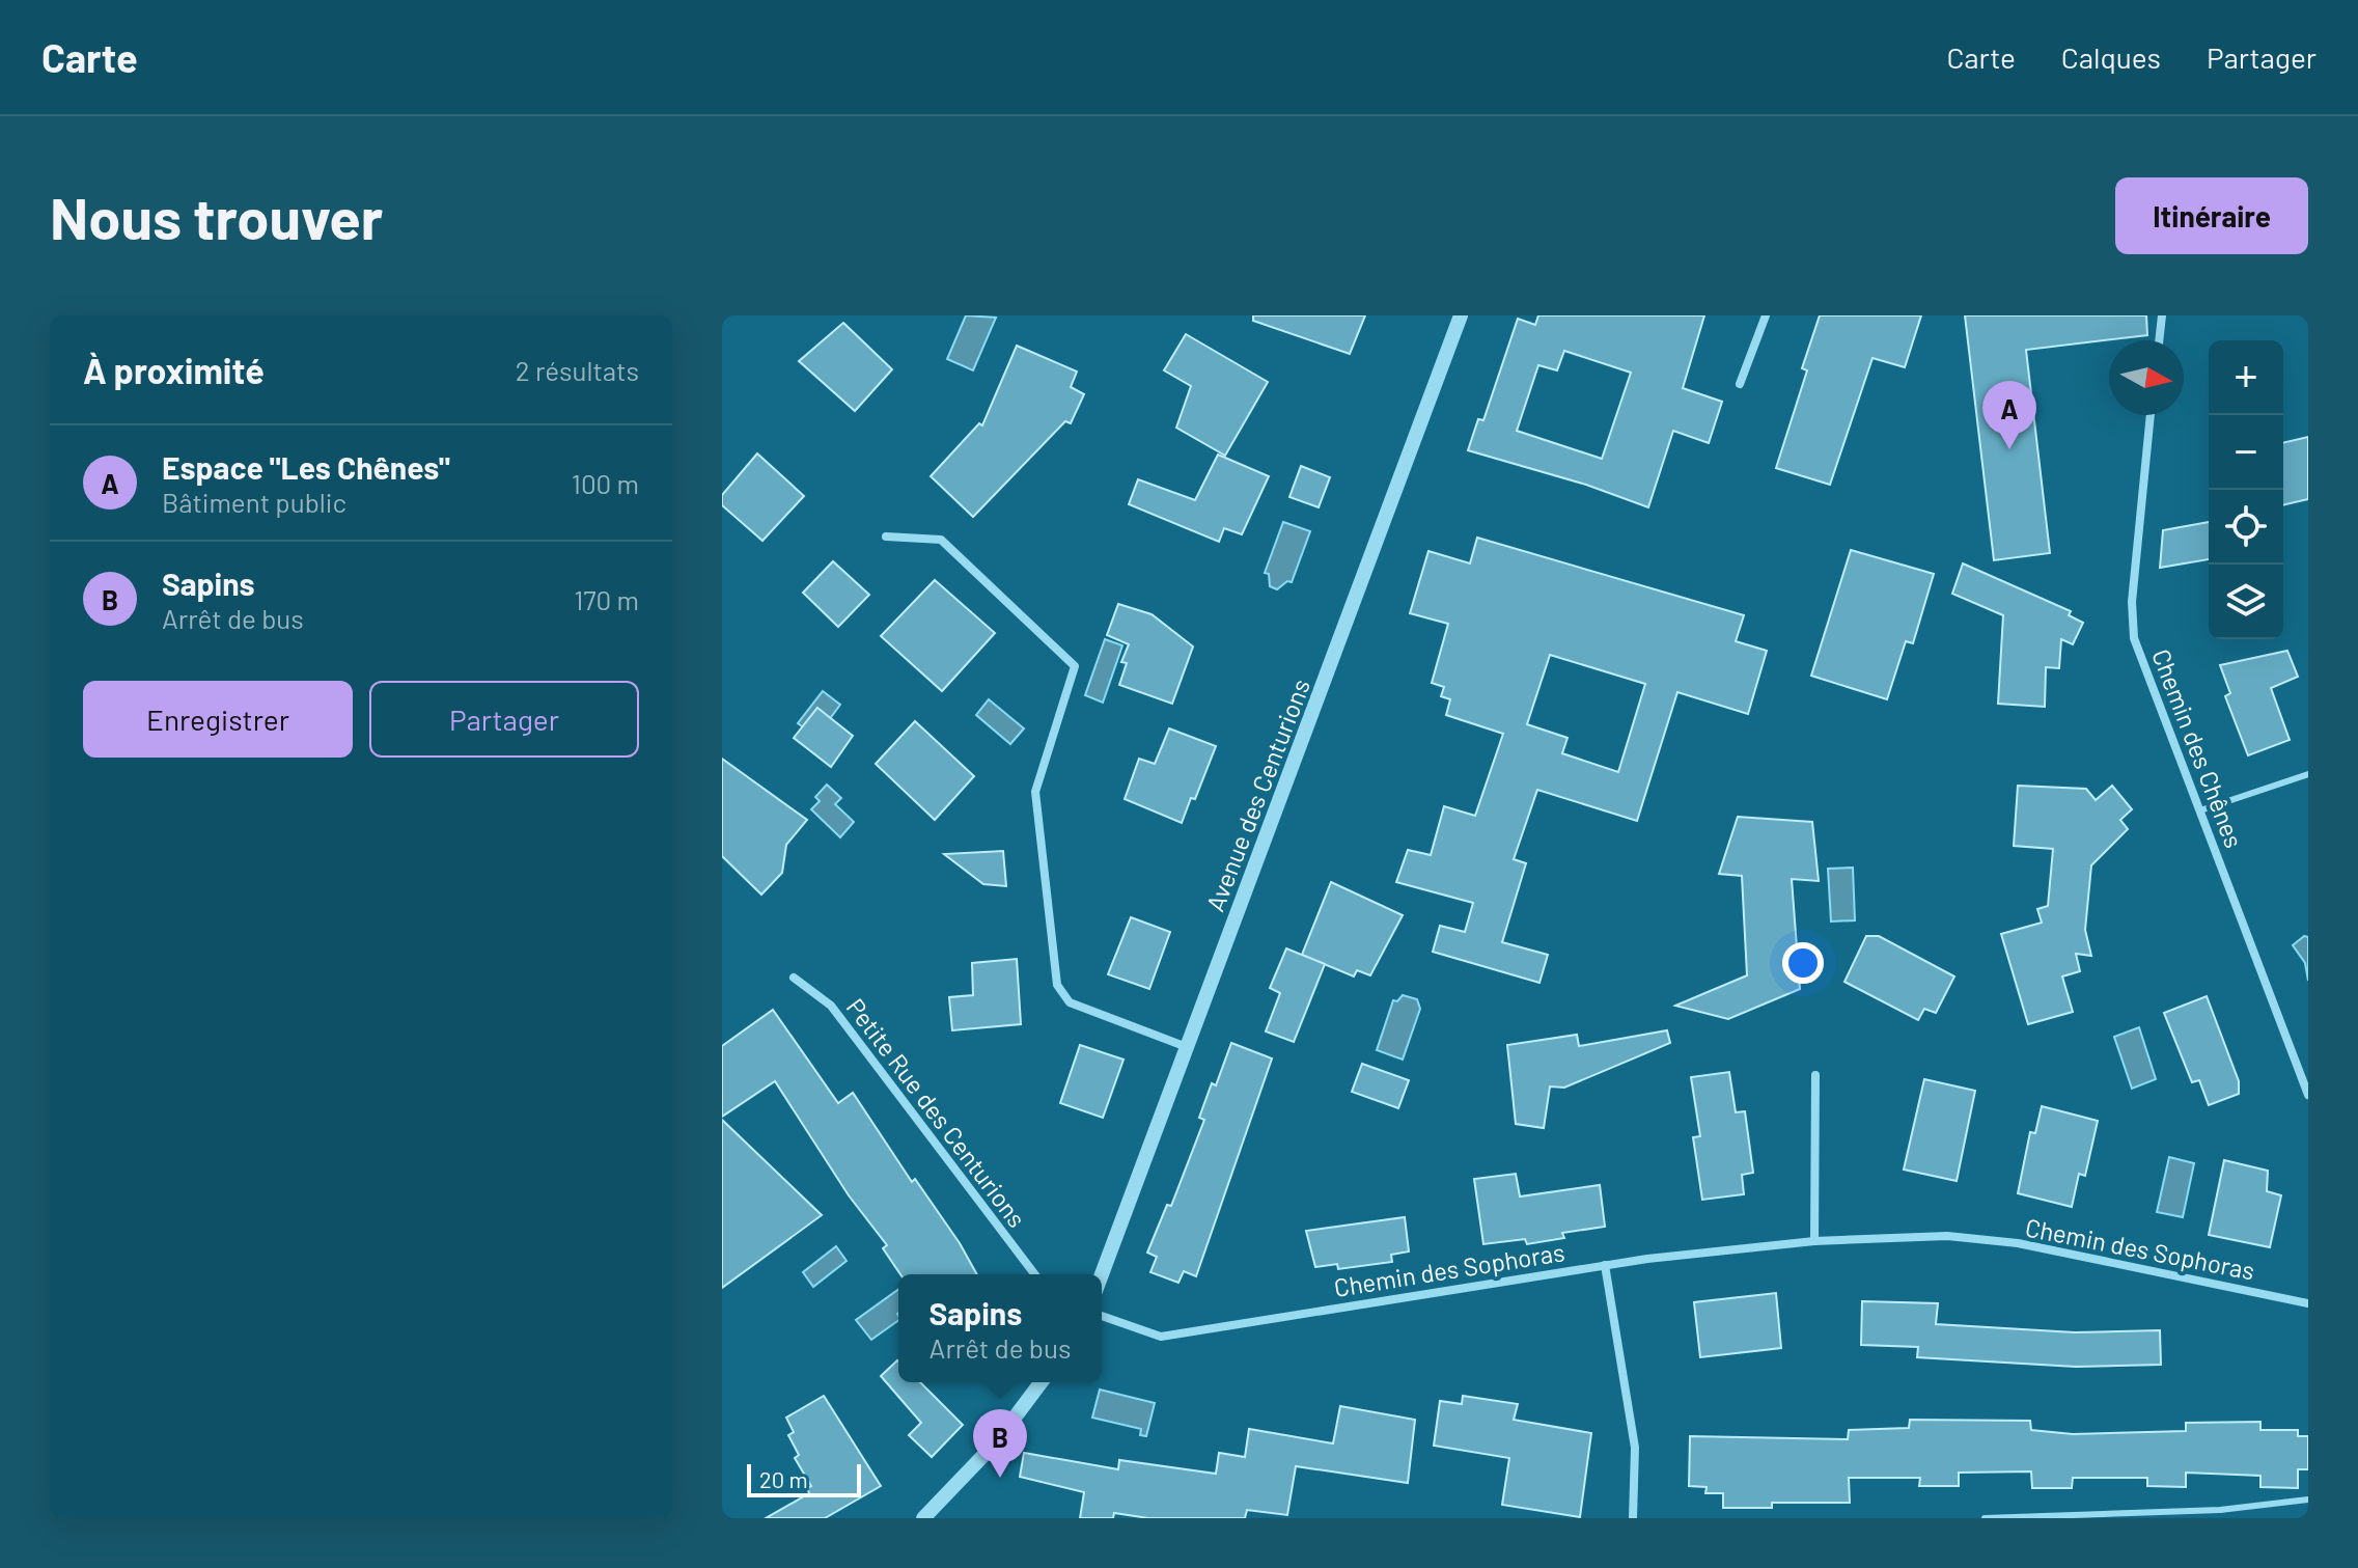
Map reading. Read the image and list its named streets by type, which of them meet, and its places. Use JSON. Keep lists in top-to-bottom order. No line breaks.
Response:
{"streets":{"street":["Chemin des Chênes","Avenue des Centurions","Petite Rue des Centurions","Chemin des Sophoras"]},"scale_bar":"20 m","north":"right","page":{"header":"Carte","nav":["Carte","Calques","Partager"],"buttons":["Itinéraire",["Enregistrer","Partager"]],"title":"Nous trouver","heading":["À proximité","2 résultats"],"map_buttons":["+","−"],"pins":["A","B"],"list":[{"mark":"A","name":"Espace \"Les Chênes\"","note":"Bâtiment public","value":"100 m"},{"mark":"B","name":"Sapins","note":"Arrêt de bus","value":"170 m"}],"popup":["Sapins","Arrêt de bus"],"scale":"20 m"}}
